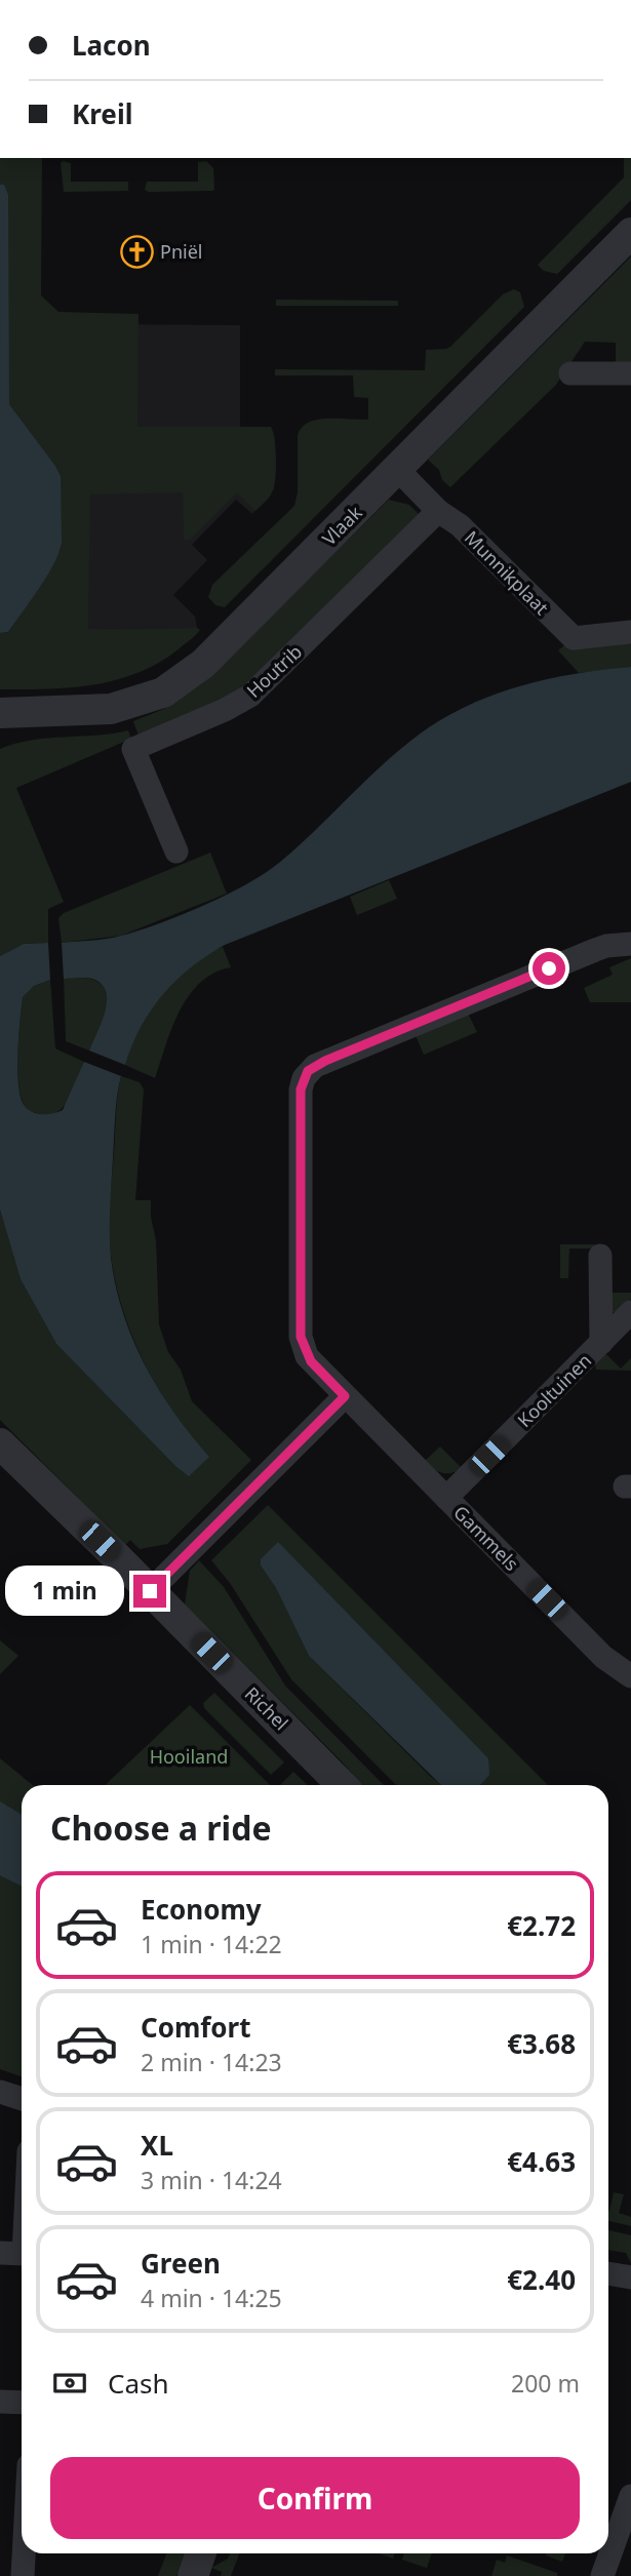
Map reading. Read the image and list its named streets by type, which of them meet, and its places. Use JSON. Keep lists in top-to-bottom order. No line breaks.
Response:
{"streets":{"street":["Vlaak","Munnikplaat","Houtrib","Kooltuinen","Gammels","Richel"]},"crossings":[["Vlaak","Munnikplaat"],["Munnikplaat","Houtrib"],["Kooltuinen","Gammels"]],"parks":["Hooiland"],"places":{"church":["Pniël"]},"page":{"banner":["Lacon","Kreil"],"bubble":"1 min","heading":"Choose a ride","list":[{"name":"Economy","note":"1 min · 14:22","value":"€2.72"},{"name":"Comfort","note":"2 min · 14:23","value":"€3.68"},{"name":"XL","note":"3 min · 14:24","value":"€4.63"},{"name":"Green","note":"4 min · 14:25","value":"€2.40"}],"pay":["Cash","200 m"],"buttons":"Confirm"}}
